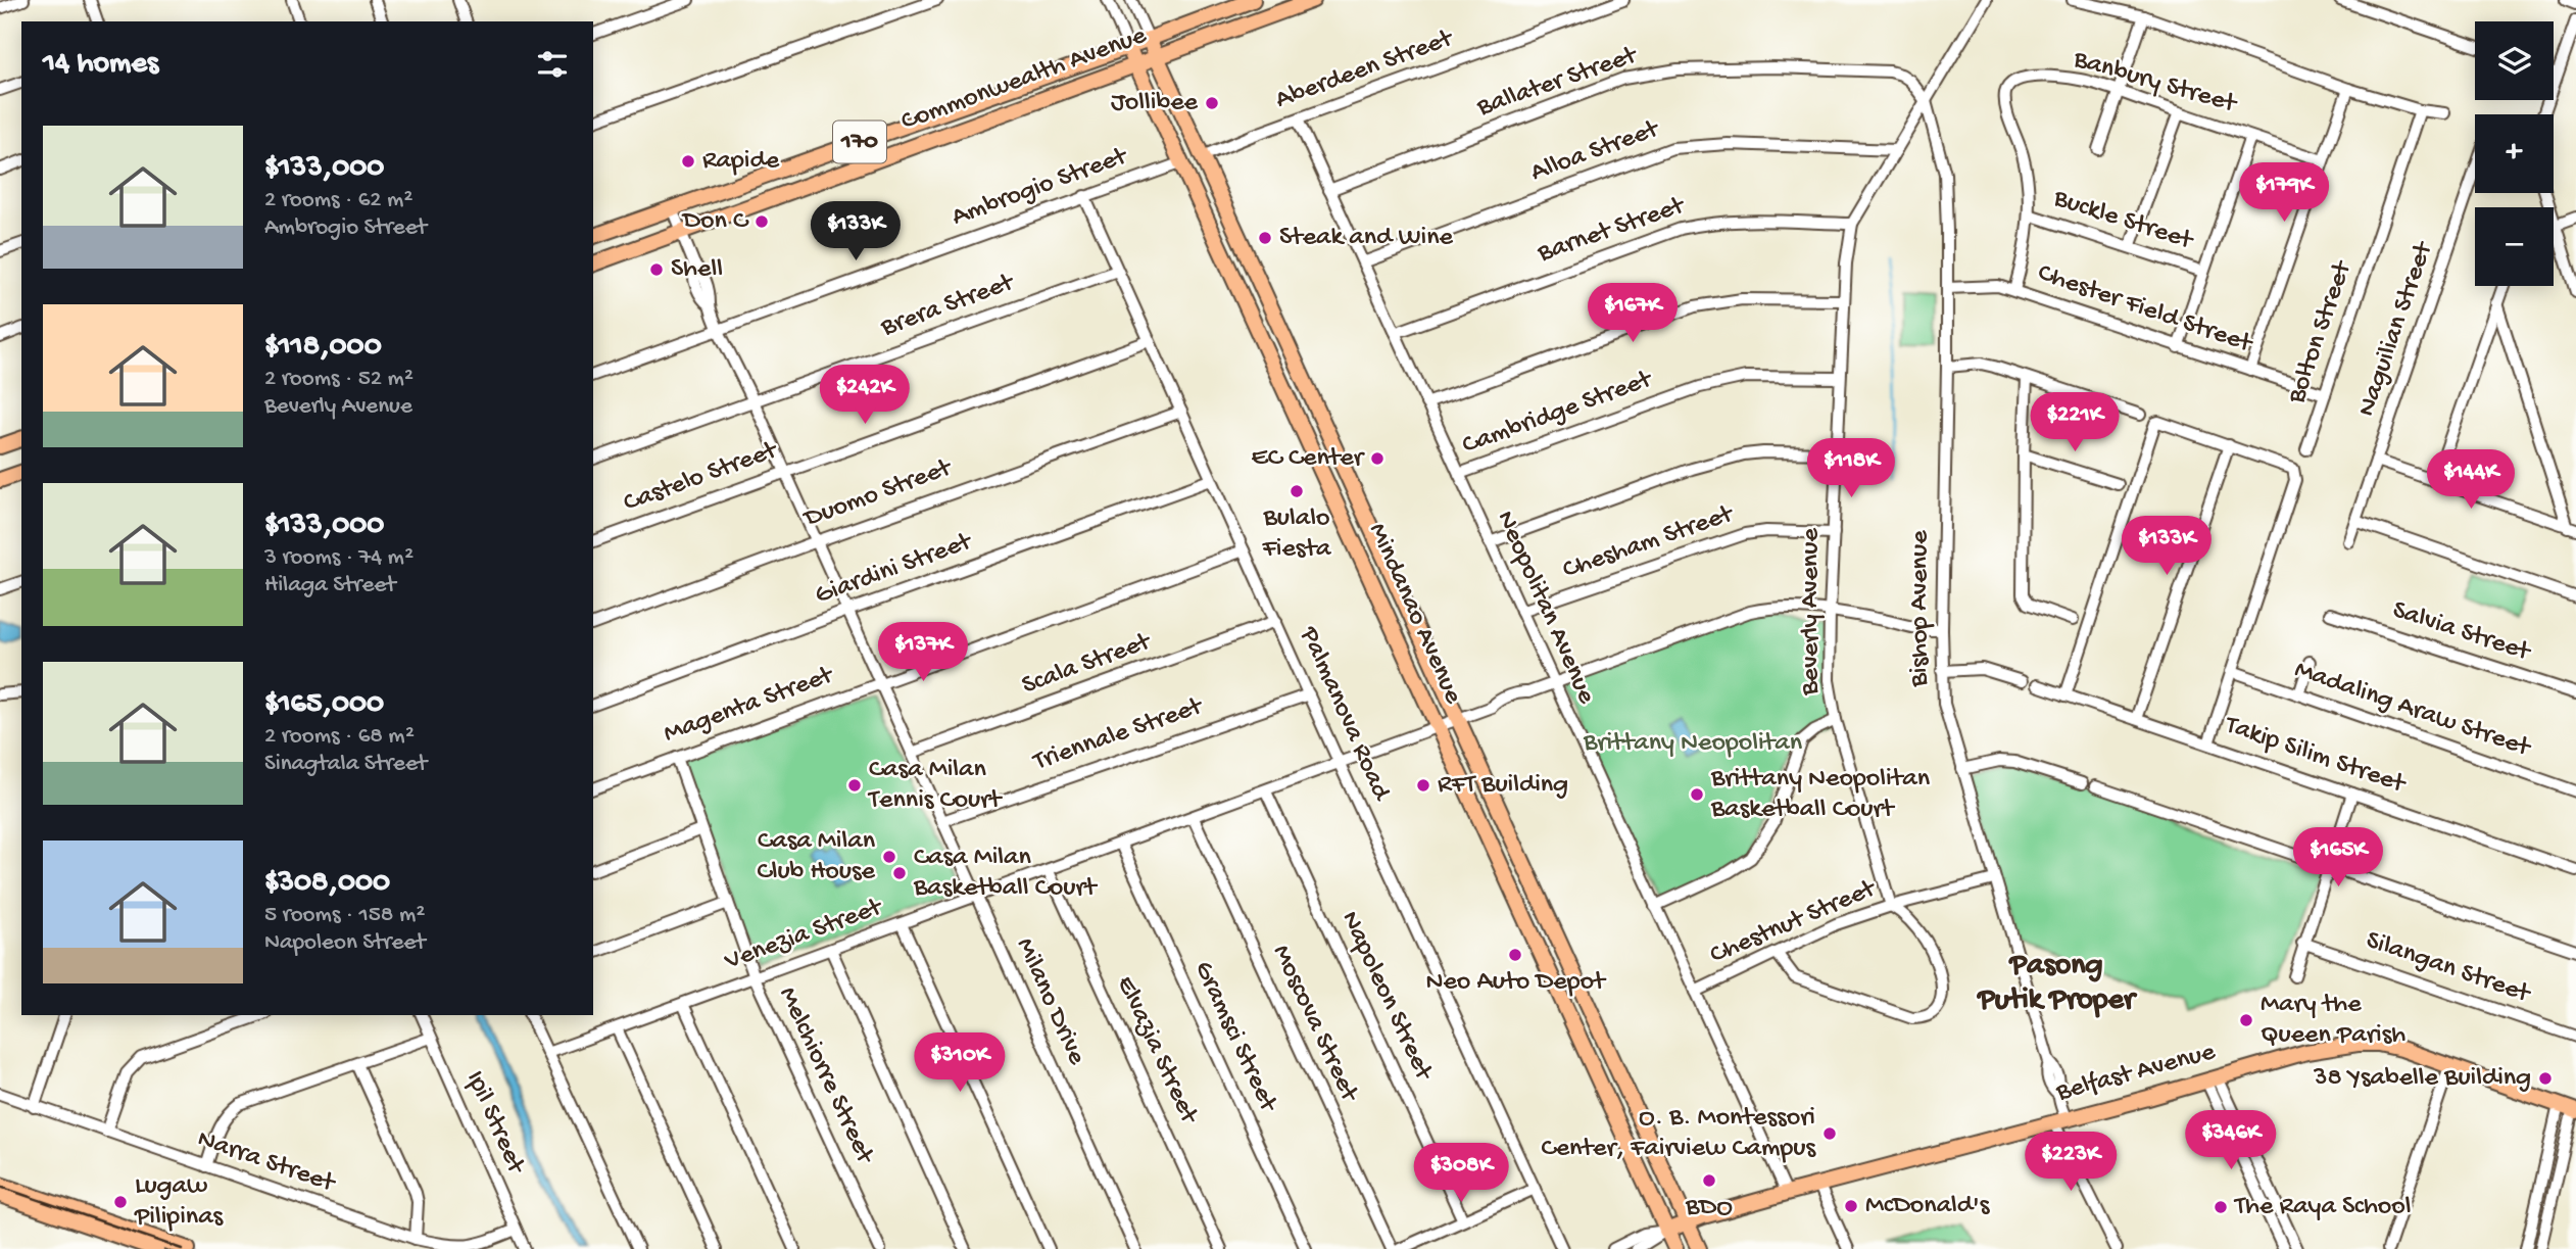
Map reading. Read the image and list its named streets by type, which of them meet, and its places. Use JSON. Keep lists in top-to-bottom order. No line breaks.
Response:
{"streets":{"main road":["Commonwealth Avenue","170","Mindanao Avenue","Belfast Avenue"],"street":["Aberdeen Street","Ballater Street","Banbury Street","Alloa Street","Ambrogio Street","Buckle Street","Barnet Street","Brera Street","Chester Field Street","Naguilian Street","Bolton Street","Cambridge Street","Castelo Street","Duomo Street","Chesham Street","Giardini Street","Neopolitan Avenue","Bishop Avenue","Beverly Avenue","Salvia Street","Scala Street","Magenta Street","Madaling Araw Street","Palmanova Road","Triennale Street","Takip Silim Street","Chestnut Street","Venezia Street","Silangan Street","Napoleon Street","Milano Drive","Moscova Street","Gramsci Street","Elvazia Street","Melchiorre Street","Ipil Street","Narra Street"]},"crossings":[["Aberdeen Street","Neopolitan Avenue"],["Aberdeen Street","Mindanao Avenue"],["Commonwealth Avenue","Mindanao Avenue"],["Commonwealth Avenue","Milano Drive"],["Ballater Street","Neopolitan Avenue"],["Ballater Street","Bishop Avenue"],["Ballater Street","Beverly Avenue"],["Banbury Street","Buckle Street"],["Banbury Street","Chester Field Street"],["Alloa Street","Neopolitan Avenue"],["Alloa Street","Beverly Avenue"],["Ambrogio Street","Mindanao Avenue"],["Ambrogio Street","Palmanova Road"],["Ambrogio Street","Milano Drive"],["Barnet Street","Neopolitan Avenue"],["Barnet Street","Beverly Avenue"],["Brera Street","Palmanova Road"],["Brera Street","Milano Drive"],["Chester Field Street","Bolton Street"],["Chester Field Street","Bishop Avenue"],["Cambridge Street","Neopolitan Avenue"],["Cambridge Street","Beverly Avenue"],["Castelo Street","Palmanova Road"],["Castelo Street","Milano Drive"],["Duomo Street","Palmanova Road"],["Duomo Street","Milano Drive"],["Chesham Street","Neopolitan Avenue"],["Chesham Street","Beverly Avenue"],["Giardini Street","Palmanova Road"],["Giardini Street","Milano Drive"],["Neopolitan Avenue","Chestnut Street"],["Neopolitan Avenue","Venezia Street"],["Neopolitan Avenue","Belfast Avenue"],["Bishop Avenue","Beverly Avenue"],["Bishop Avenue","Chestnut Street"],["Bishop Avenue","Venezia Street"],["Bishop Avenue","Belfast Avenue"],["Beverly Avenue","Chestnut Street"],["Beverly Avenue","Venezia Street"],["Mindanao Avenue","Venezia Street"],["Mindanao Avenue","Belfast Avenue"],["Scala Street","Palmanova Road"],["Scala Street","Milano Drive"],["Magenta Street","Palmanova Road"],["Magenta Street","Milano Drive"],["Magenta Street","Melchiorre Street"],["Palmanova Road","Triennale Street"],["Palmanova Road","Venezia Street"],["Triennale Street","Milano Drive"],["Venezia Street","Napoleon Street"],["Venezia Street","Milano Drive"],["Venezia Street","Moscova Street"],["Venezia Street","Gramsci Street"],["Venezia Street","Elvazia Street"],["Venezia Street","Melchiorre Street"],["Ipil Street","Narra Street"]],"districts":["Pasong Putik Proper"],"parks":["Brittany Neopolitan"],"places":["Jollibee","Rapide","Don C","Steak and Wine","Shell","EC Center","Bulalo Fiesta","Casa Milan Tennis Court","RFT Building","Brittany Neopolitan Basketball Court","Casa Milan Club House","Casa Milan Basketball Court","Neo Auto Depot","Mary the Queen Parish","38 Ysabelle Building","O. B. Montessori Center, Fairview Campus","BDO","Lugaw Pilipinas","McDonald's","The Raya School"],"page":{"map_buttons":["+","−"],"heading":"14 homes","list":[{"name":"$133,000","note":"2 rooms · 62 m² · Ambrogio Street"},{"name":"$118,000","note":"2 rooms · 52 m² · Beverly Avenue"},{"name":"$133,000","note":"3 rooms · 74 m² · Hilaga Street"},{"name":"$165,000","note":"2 rooms · 68 m² · Sinagtala Street"},{"name":"$308,000","note":"5 rooms · 158 m² · Napoleon Street"}],"price":["$179K","$133K","$167K","$242K","$221K","$118K","$144K","$133K","$137K","$165K","$310K","$346K","$223K","$308K"]}}
